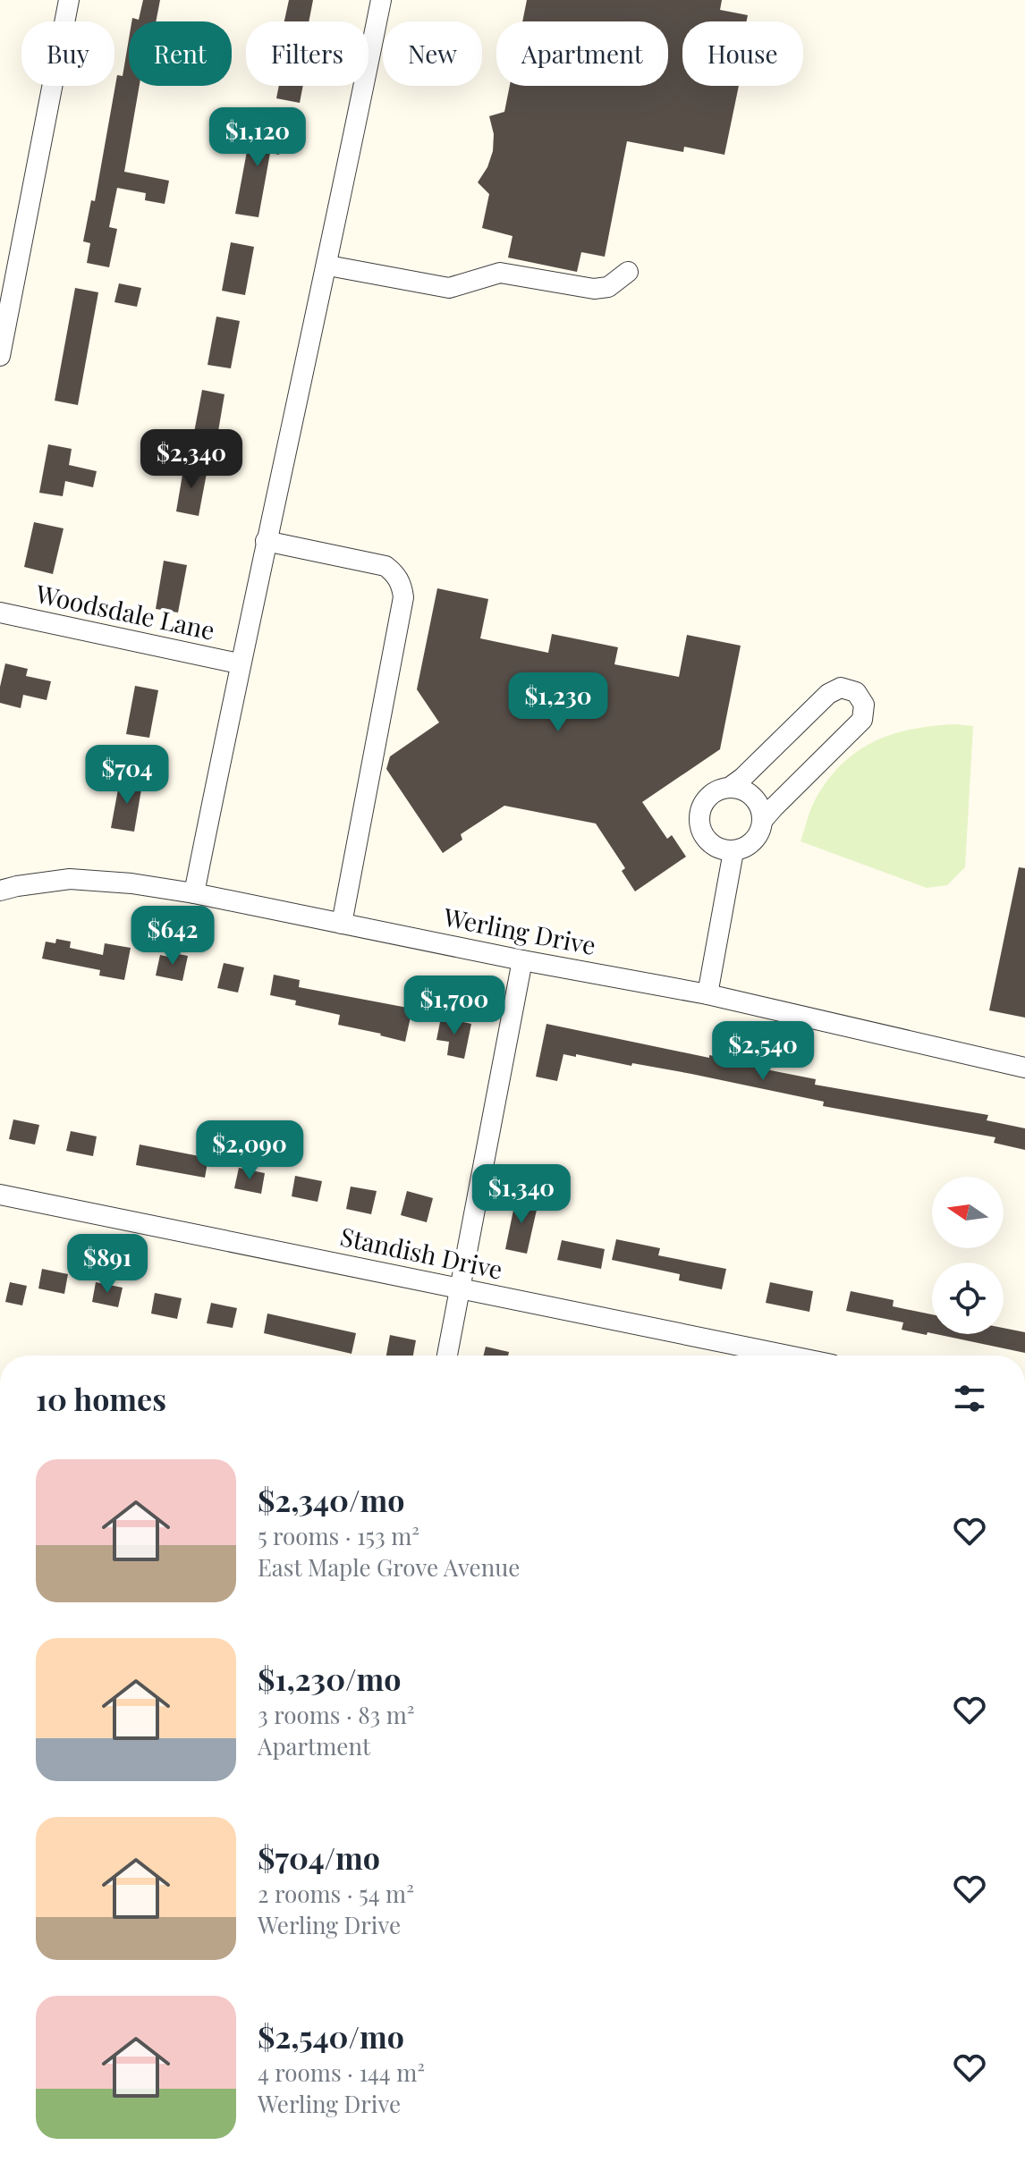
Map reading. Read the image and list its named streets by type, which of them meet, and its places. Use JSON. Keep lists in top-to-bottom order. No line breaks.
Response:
{"streets":{"street":["Woodsdale Lane","Werling Drive","Standish Drive"]},"north":"left","page":{"chip":["Buy","Rent","Filters","New","Apartment","House"],"price":["$1,120","$2,340","$1,230","$704","$642","$1,700","$2,540","$2,090","$1,340","$891"],"heading":"10 homes","list":[{"name":"$2,340/mo","note":"5 rooms · 153 m² · East Maple Grove Avenue"},{"name":"$1,230/mo","note":"3 rooms · 83 m² · Apartment"},{"name":"$704/mo","note":"2 rooms · 54 m² · Werling Drive"},{"name":"$2,540/mo","note":"4 rooms · 144 m² · Werling Drive"}]}}
